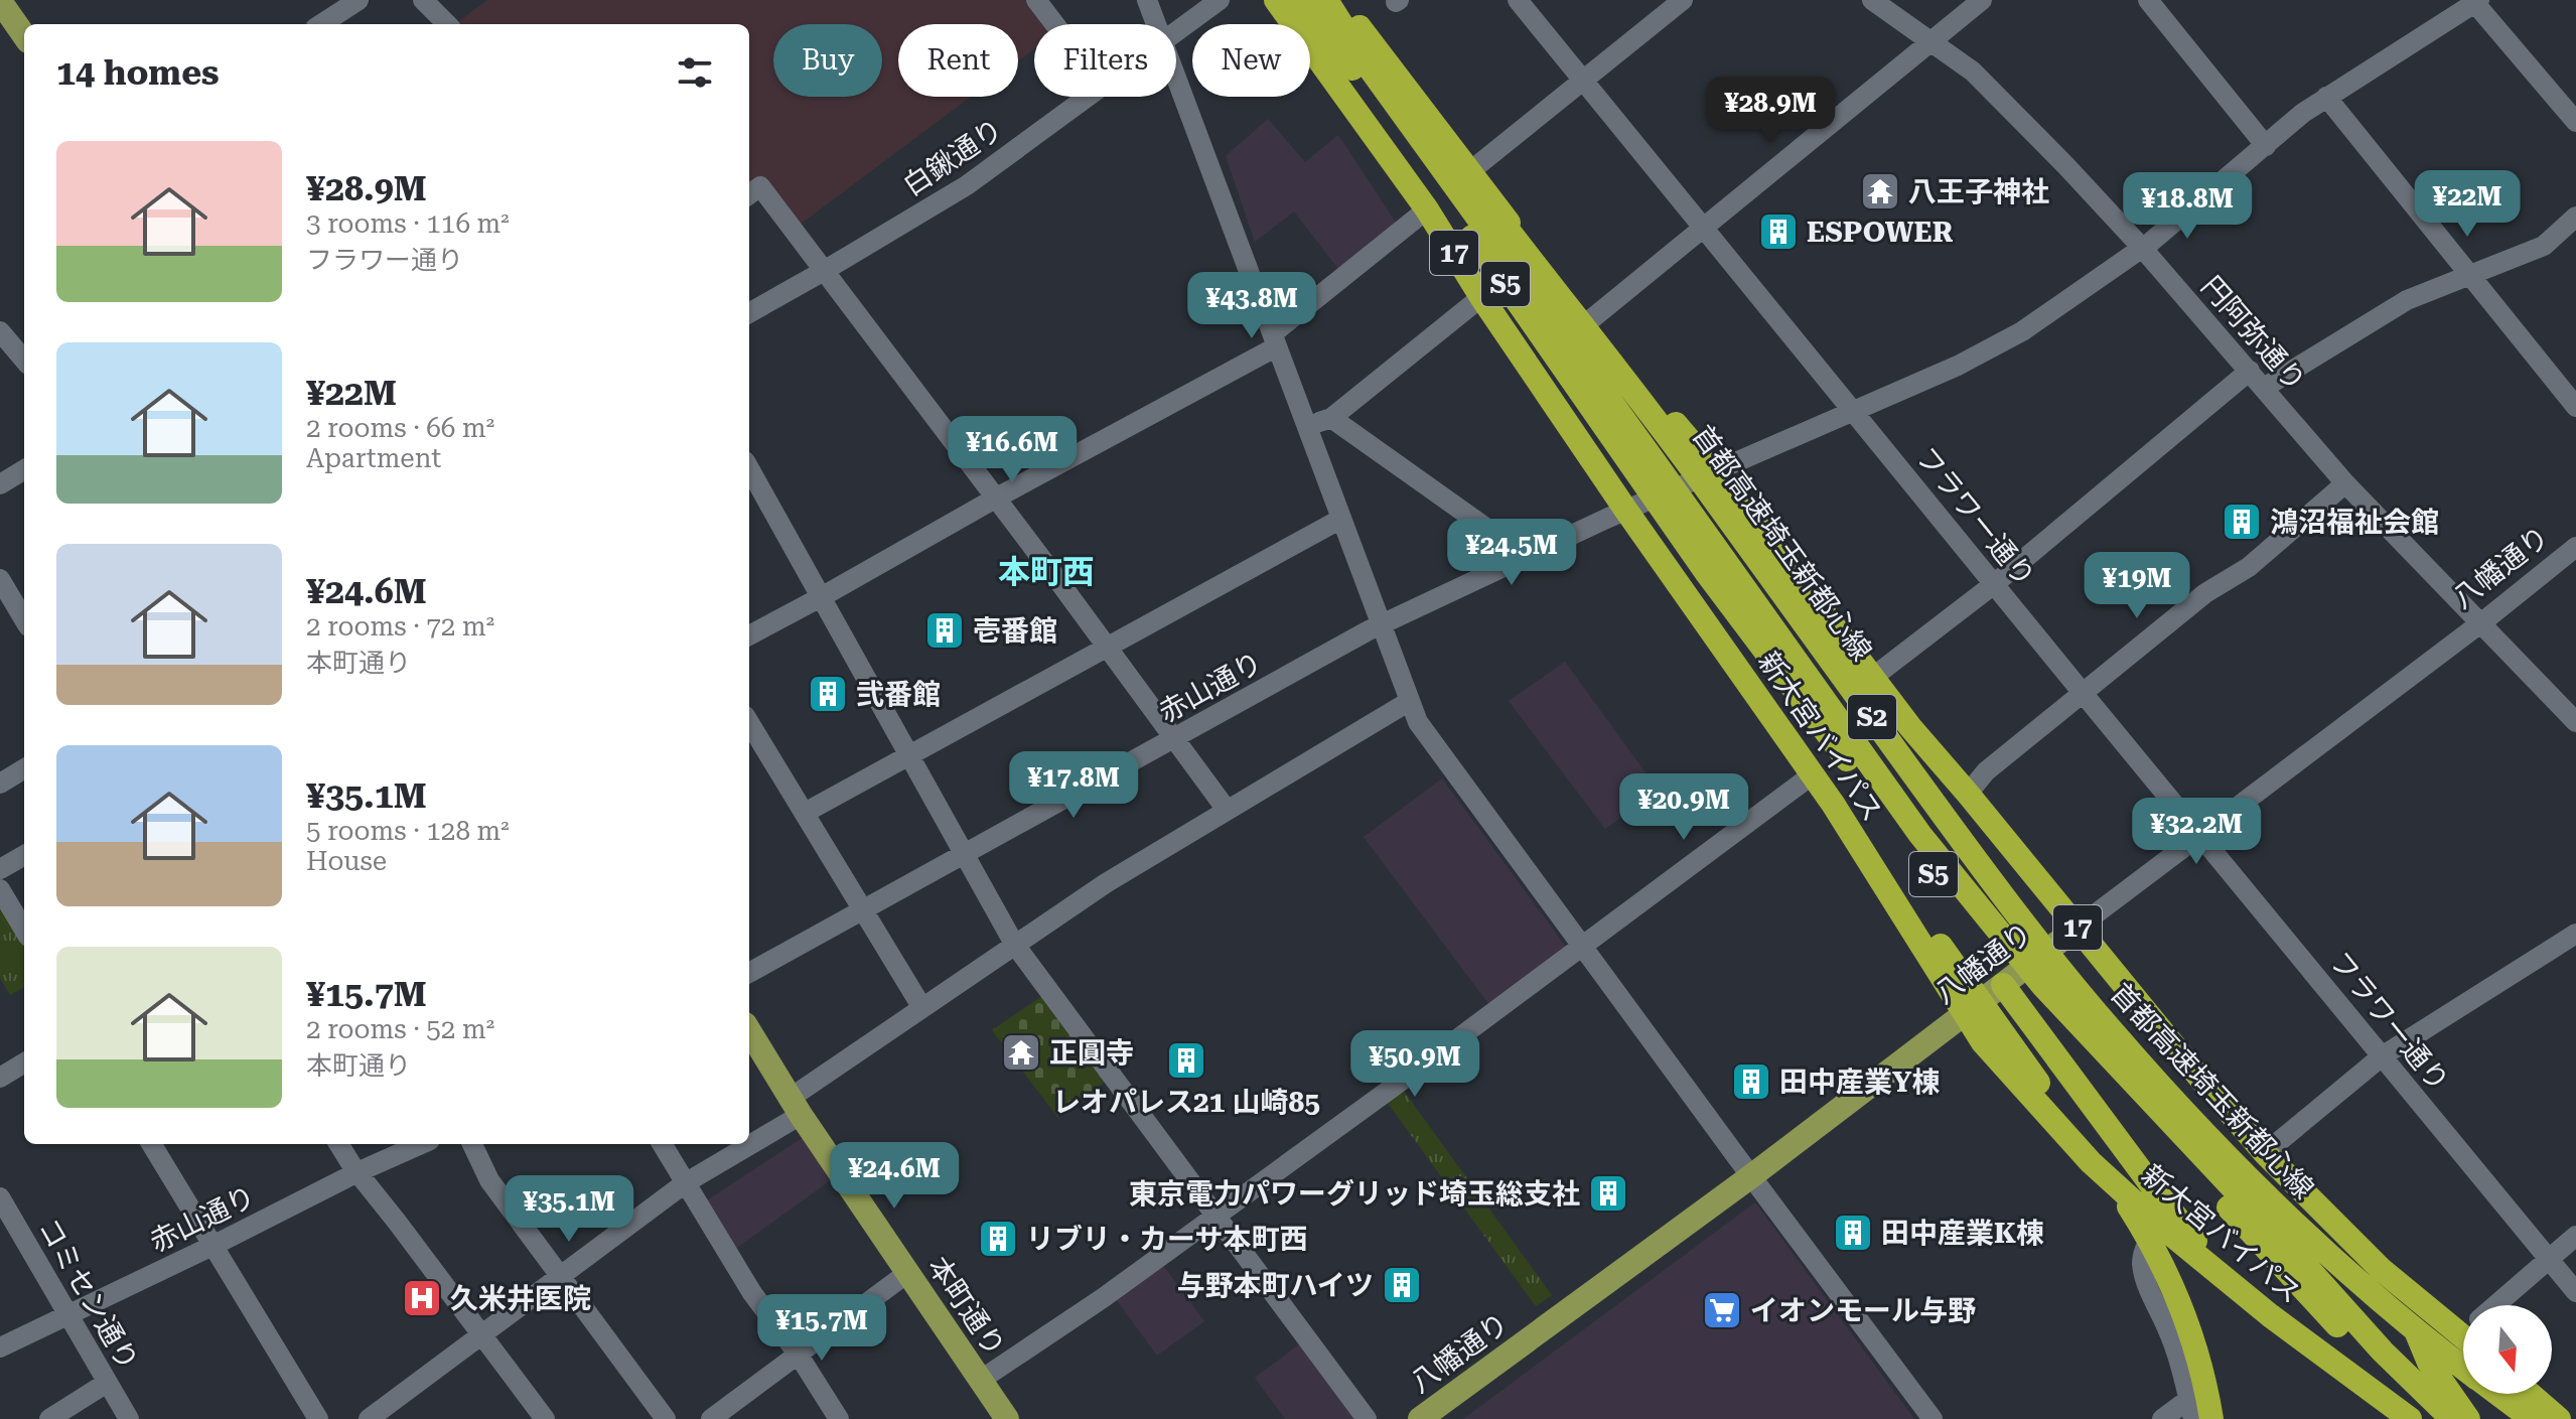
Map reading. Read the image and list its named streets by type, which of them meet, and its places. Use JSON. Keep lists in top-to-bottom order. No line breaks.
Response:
{"streets":{"highway":["17","S5","首都高速埼玉新都心線","S2","新大宮バイパス"],"main road":["八幡通り","本町通り"],"street":["白鍬通り","円阿弥通り","フラワー通り","赤山通り","コミセン通り"]},"crossings":[["17","八幡通り"],["17","赤山通り"],["S5","S2"],["円阿弥通り","八幡通り"],["円阿弥通り","赤山通り"],["フラワー通り","八幡通り"],["フラワー通り","赤山通り"],["八幡通り","新大宮バイパス"],["赤山通り","新大宮バイパス"],["赤山通り","コミセン通り"]],"districts":["本町西"],"places":{"temple":["八王子神社","正圓寺"],"building":["ESPOWER","鴻沼福祉会館","壱番館","弐番館","レオパレス21 山崎85","田中産業Y棟","東京電力パワーグリッド埼玉総支社","田中産業K棟","リブリ・カーサ本町西","与野本町ハイツ"],"hospital":["久米井医院"],"supermarket":["イオンモール与野"]},"north":"bottom","page":{"chip":["Buy","Rent","Filters","New"],"heading":"14 homes","price":["¥28.9M","¥22M","¥18.8M","¥43.8M","¥16.6M","¥24.5M","¥19M","¥17.8M","¥20.9M","¥32.2M","¥50.9M","¥24.6M","¥35.1M","¥15.7M"],"list":[{"name":"¥28.9M","note":"3 rooms · 116 m² · フラワー通り"},{"name":"¥22M","note":"2 rooms · 66 m² · Apartment"},{"name":"¥24.6M","note":"2 rooms · 72 m² · 本町通り"},{"name":"¥35.1M","note":"5 rooms · 128 m² · House"},{"name":"¥15.7M","note":"2 rooms · 52 m² · 本町通り"}]}}
